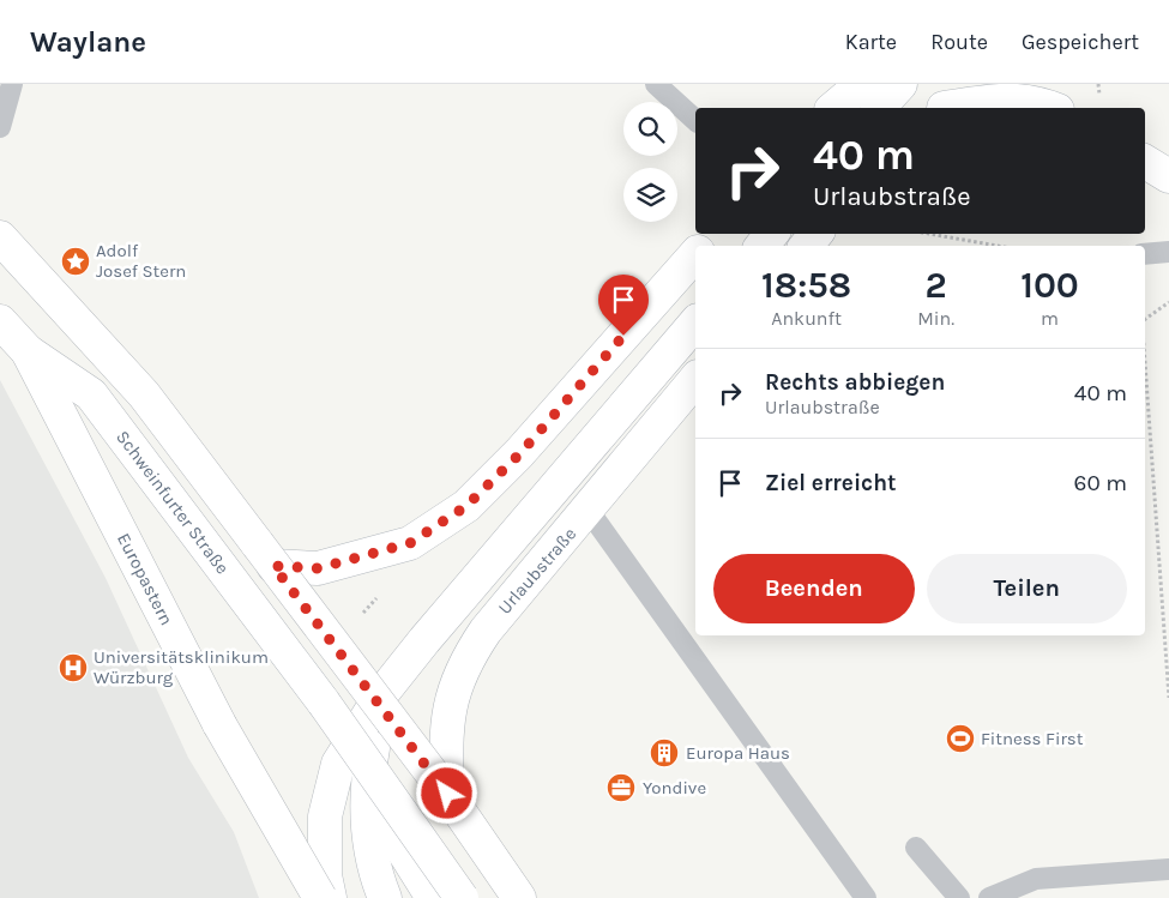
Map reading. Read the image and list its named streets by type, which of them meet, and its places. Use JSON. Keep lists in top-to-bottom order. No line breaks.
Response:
{"streets":{"street":["Schweinfurter Straße","Urlaubstraße","Europastern"]},"crossings":[["Schweinfurter Straße","Europastern"]],"places":{"place":["Adolf Josef Stern"],"hospital":["Universitätsklinikum Würzburg"],"sports":["Fitness First"],"building":["Europa Haus"],"office":["Yondive"]},"page":{"header":"Waylane","nav":["Karte","Route","Gespeichert"],"turn":["40 m","Urlaubstraße"],"eta":["18:58","Ankunft","2","Min.","100","m"],"list":[{"name":"Rechts abbiegen","note":"Urlaubstraße","value":"40 m"},{"name":"Ziel erreicht","value":"60 m"}],"buttons":["Beenden","Teilen"]}}
